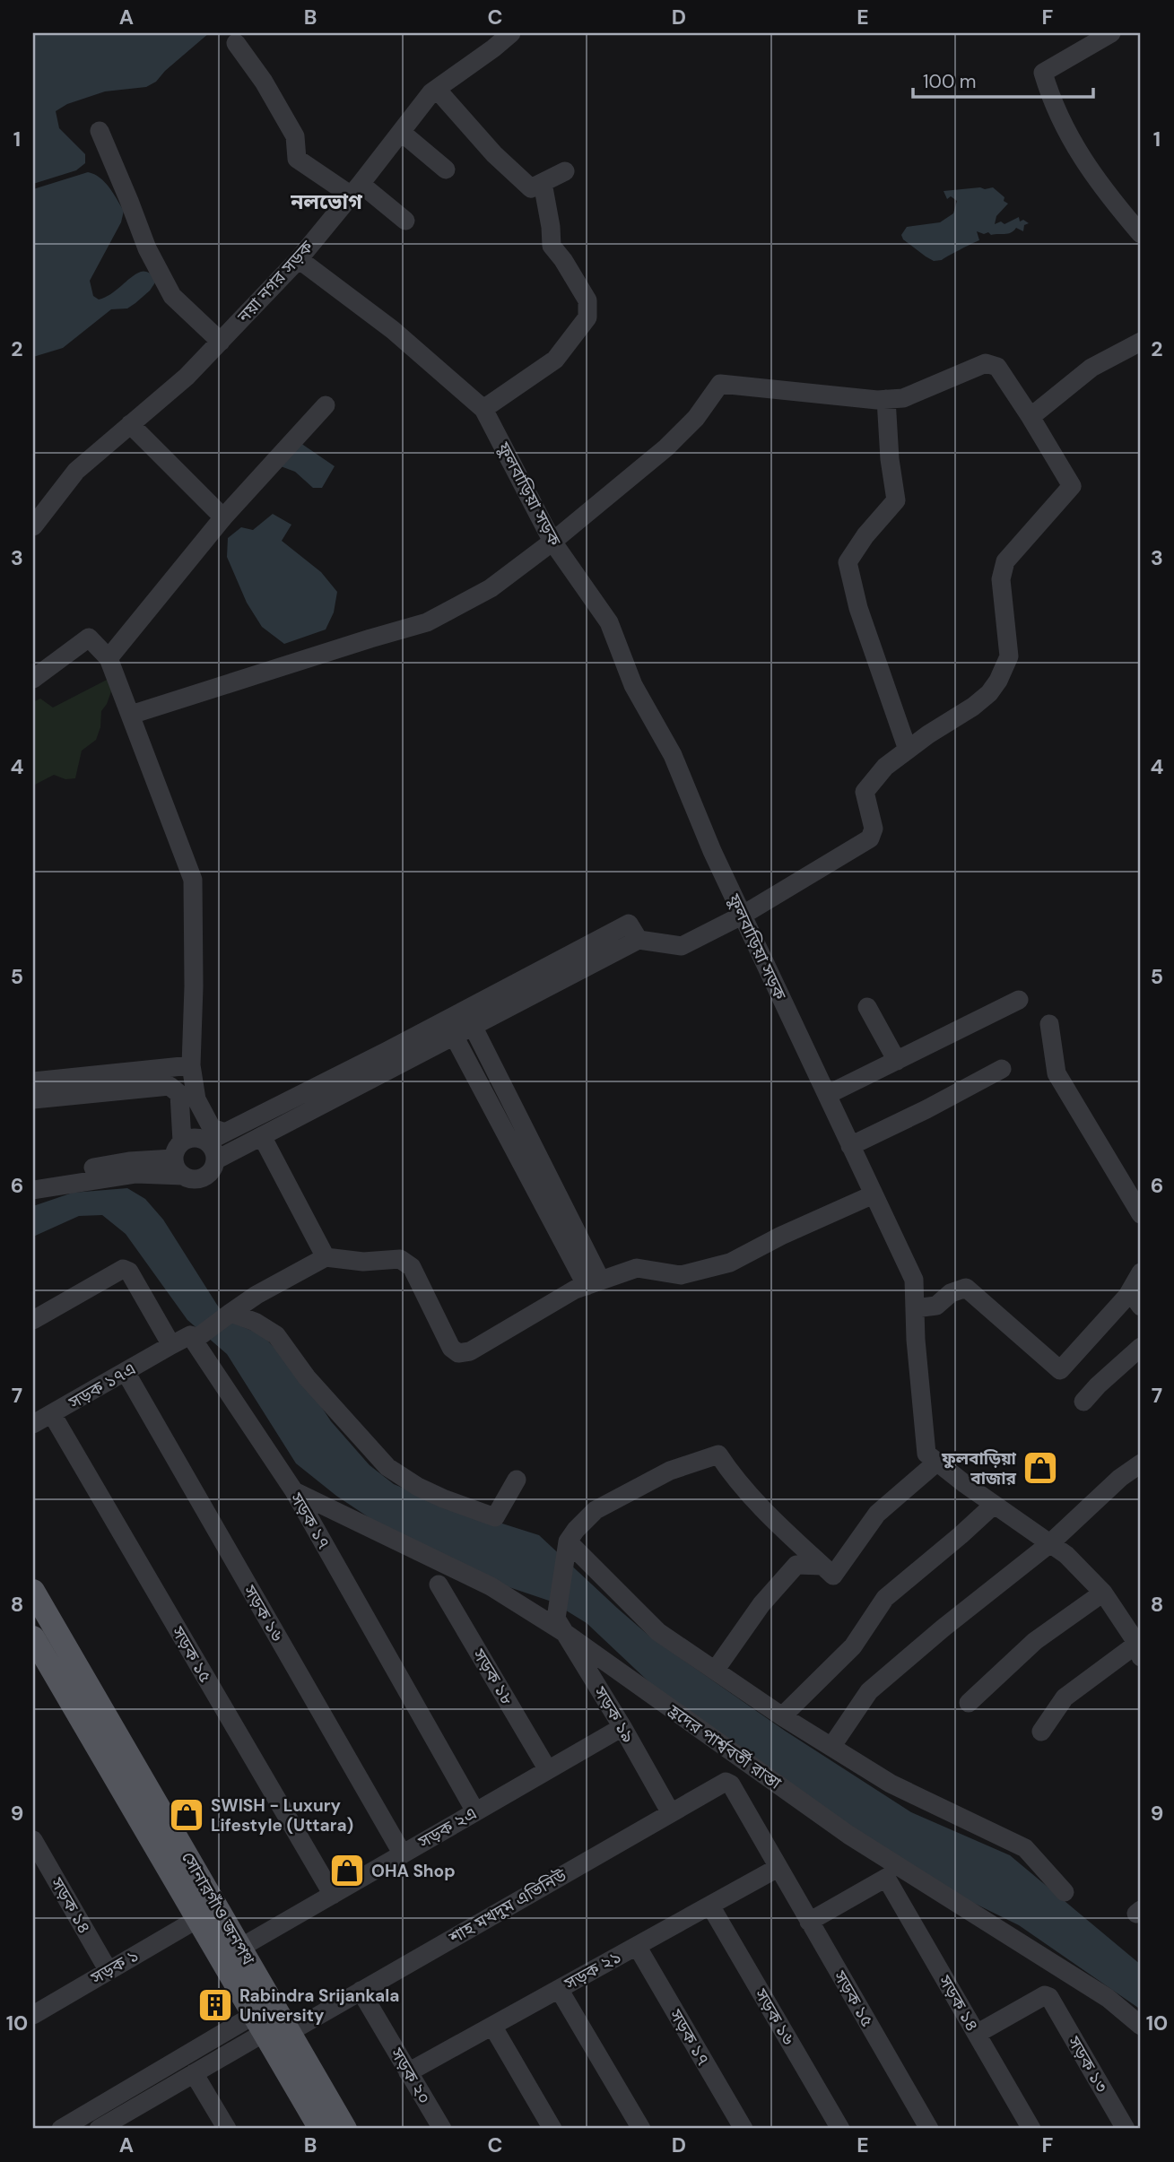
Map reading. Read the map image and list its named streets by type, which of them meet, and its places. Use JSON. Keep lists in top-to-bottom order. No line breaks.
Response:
{"streets":{"main road":["সোনারগাঁও জনপথ"],"street":["নয়া নগর সড়ক","ফুলবাড়িয়া সড়ক","সড়ক ১৭এ","সড়ক ১৭","সড়ক ১৬","সড়ক ১৫","সড়ক ১৮","সড়ক ১৯","হ্রদের পার্শ্ববর্তী রাস্তা","সড়ক ২এ","সড়ক ১৪","শাহ মখদুম এভিনিউ","সড়ক ১","সড়ক ২১","সড়ক ১৩","সড়ক ২০"]},"crossings":[["নয়া নগর সড়ক","ফুলবাড়িয়া সড়ক"],["সড়ক ১৭এ","সড়ক ১৬"],["সড়ক ১৭এ","সড়ক ১৫"],["সড়ক ১৭","হ্রদের পার্শ্ববর্তী রাস্তা"],["সড়ক ১৭","সড়ক ২এ"],["সড়ক ১৭","সড়ক ২১"],["সড়ক ১৬","সড়ক ২এ"],["সড়ক ১৬","সড়ক ২১"],["সড়ক ১৫","সড়ক ২এ"],["সড়ক ১৫","সড়ক ১৪"],["সড়ক ১৫","শাহ মখদুম এভিনিউ"],["সড়ক ১৫","সড়ক ২১"],["সড়ক ১৮","সড়ক ২এ"],["সড়ক ১৯","হ্রদের পার্শ্ববর্তী রাস্তা"],["সড়ক ১৯","সড়ক ২এ"],["সড়ক ১৯","শাহ মখদুম এভিনিউ"],["সড়ক ২এ","সোনারগাঁও জনপথ"],["সড়ক ১৪","সড়ক ১"],["সড়ক ১৪","সড়ক ১৩"],["শাহ মখদুম এভিনিউ","সোনারগাঁও জনপথ"],["শাহ মখদুম এভিনিউ","সড়ক ২০"],["সোনারগাঁও জনপথ","সড়ক ১"],["সড়ক ২১","সড়ক ২০"]],"districts":["নলভোগ"],"places":{"shop":["ফুলবাড়িয়া বাজার","SWISH - Luxury Lifestyle (Uttara)","OHA Shop"],"building":["Rabindra Srijankala University"]},"scale_bar":"100 m","grid":{"columns":["A","B","C","D","E","F"],"rows":["1","2","3","4","5","6","7","8","9","10"]}}
